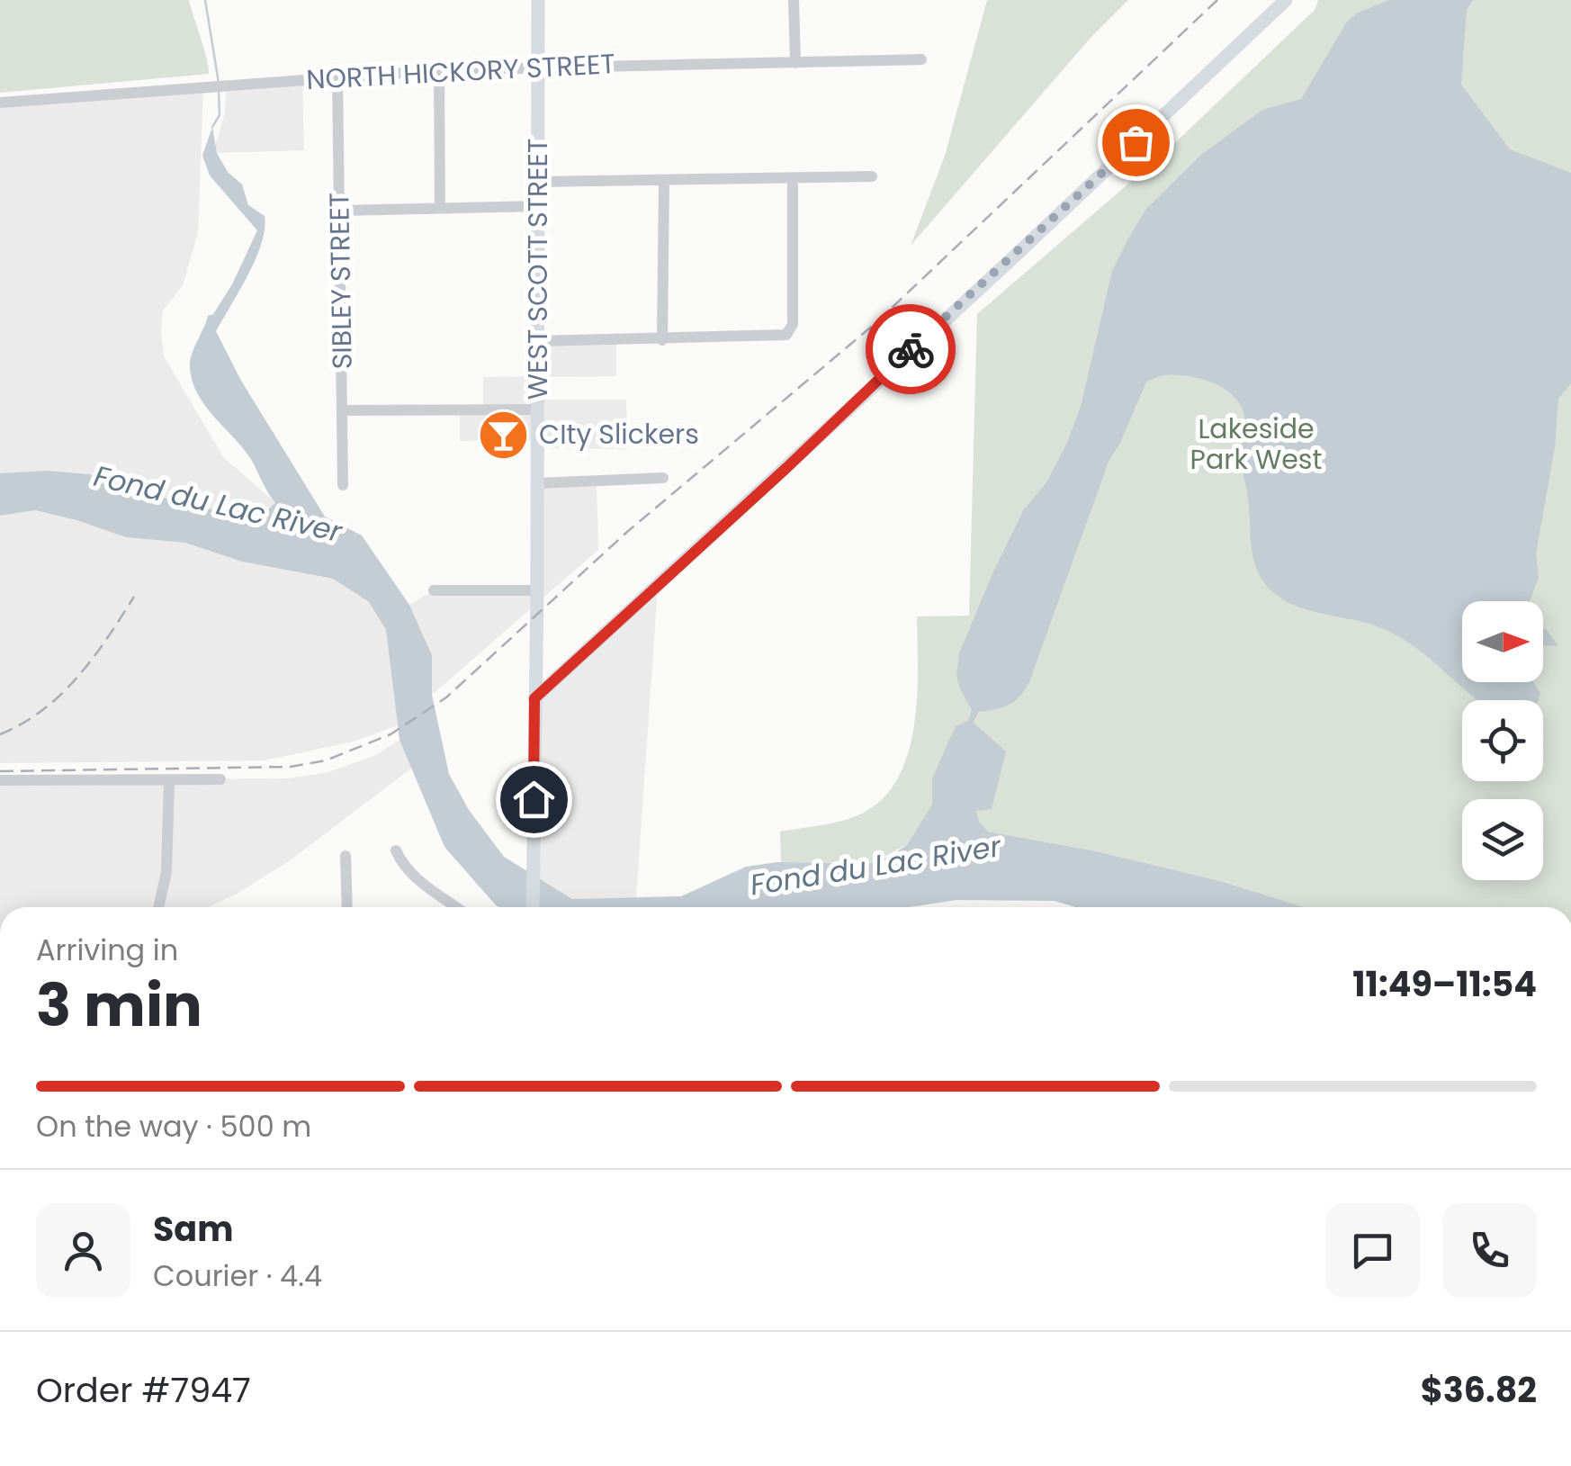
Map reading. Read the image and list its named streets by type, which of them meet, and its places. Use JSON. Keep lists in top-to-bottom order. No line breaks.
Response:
{"streets":{"main road":["WEST SCOTT STREET"],"street":["NORTH HICKORY STREET","SIBLEY STREET"]},"crossings":[["NORTH HICKORY STREET","WEST SCOTT STREET"],["NORTH HICKORY STREET","SIBLEY STREET"]],"water":["Fond du Lac River"],"parks":["Lakeside Park West"],"places":{"bar":["CIty Slickers"]},"north":"right","page":{"heading":["3 min","Arriving in","11:49–11:54"],"panel":["Sam","Courier · 4.4","Order #7947","$36.82"],"bar":"On the way · 500 m"}}
